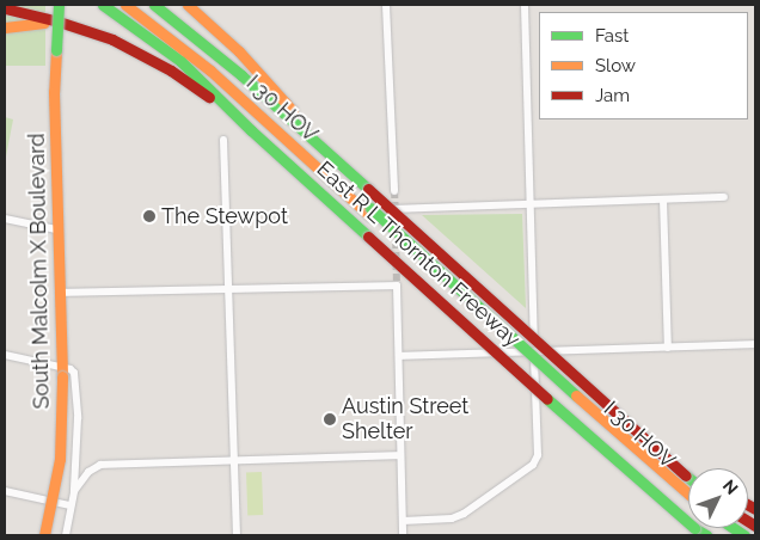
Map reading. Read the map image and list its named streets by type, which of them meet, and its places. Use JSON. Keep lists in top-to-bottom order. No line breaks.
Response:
{"streets":{"main road":["I 30 HOV","East R L Thornton Freeway","South Malcolm X Boulevard"]},"places":["The Stewpot","Austin Street Shelter"],"legend":["Fast","Slow","Jam"],"north":"top right"}
